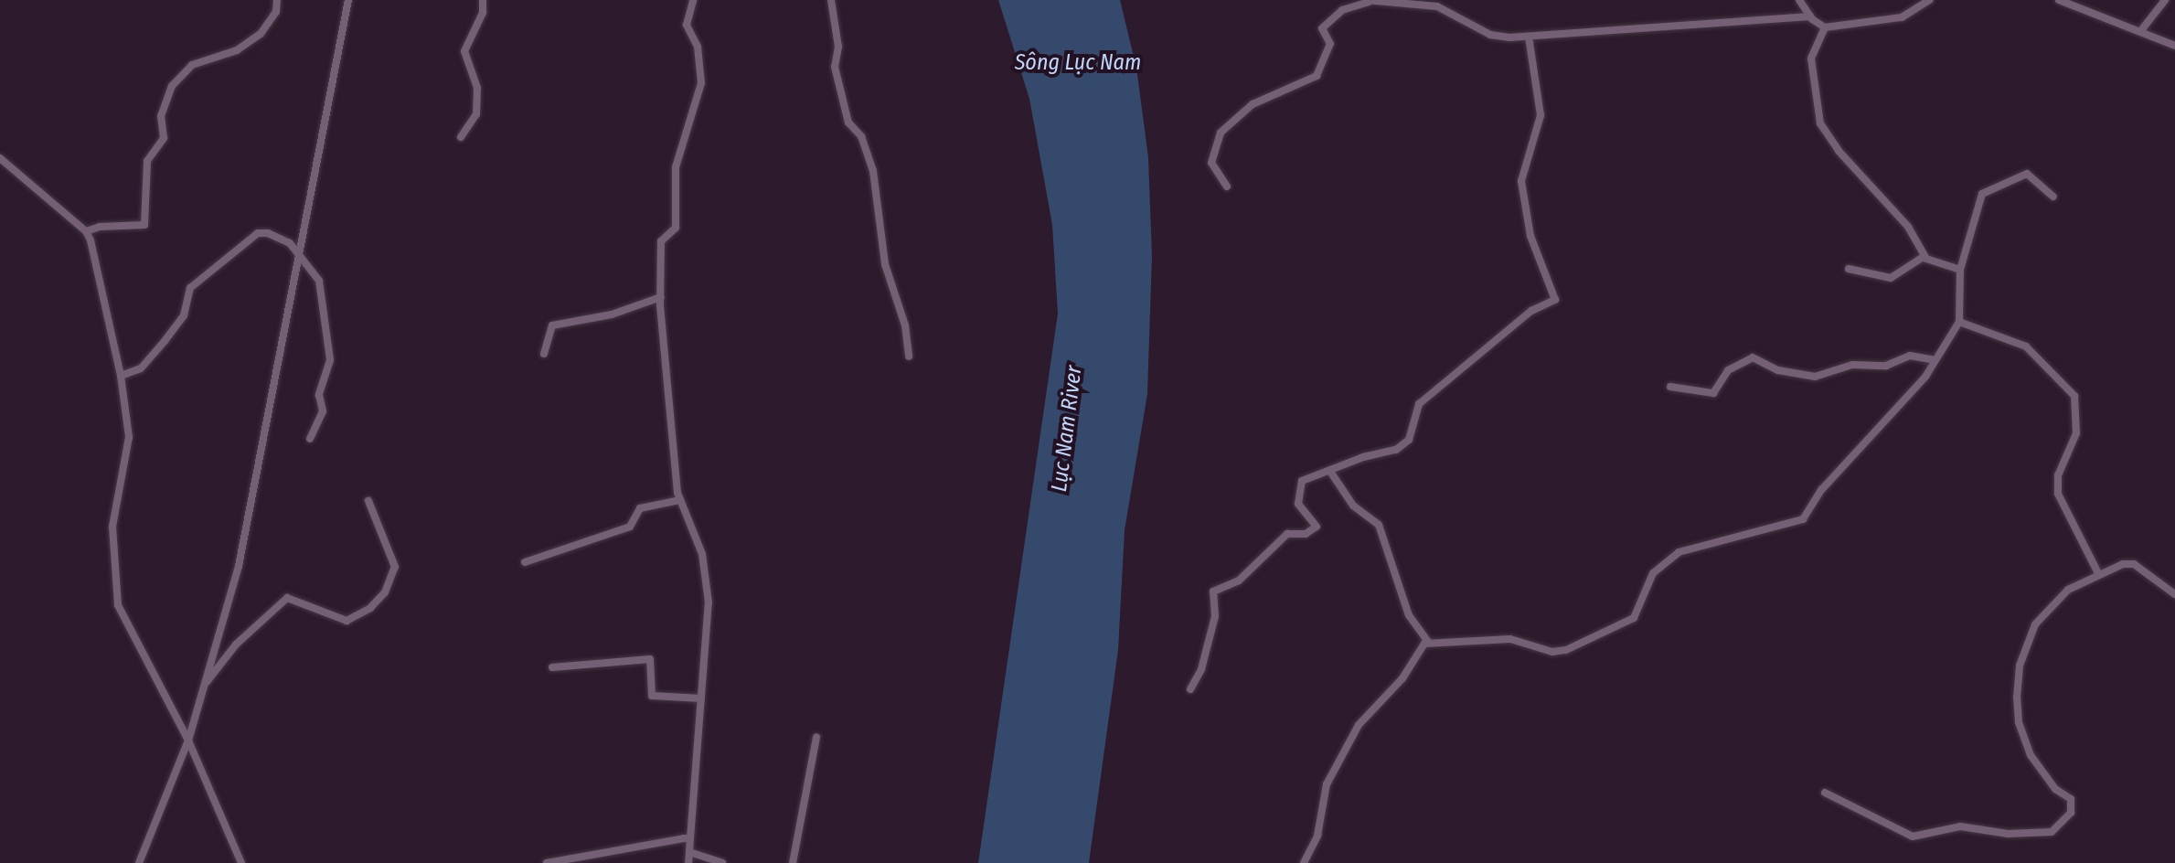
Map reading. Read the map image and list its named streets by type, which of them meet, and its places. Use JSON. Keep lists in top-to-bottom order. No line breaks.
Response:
{"water":["Sông Lục Nam","Lục Nam River"]}
